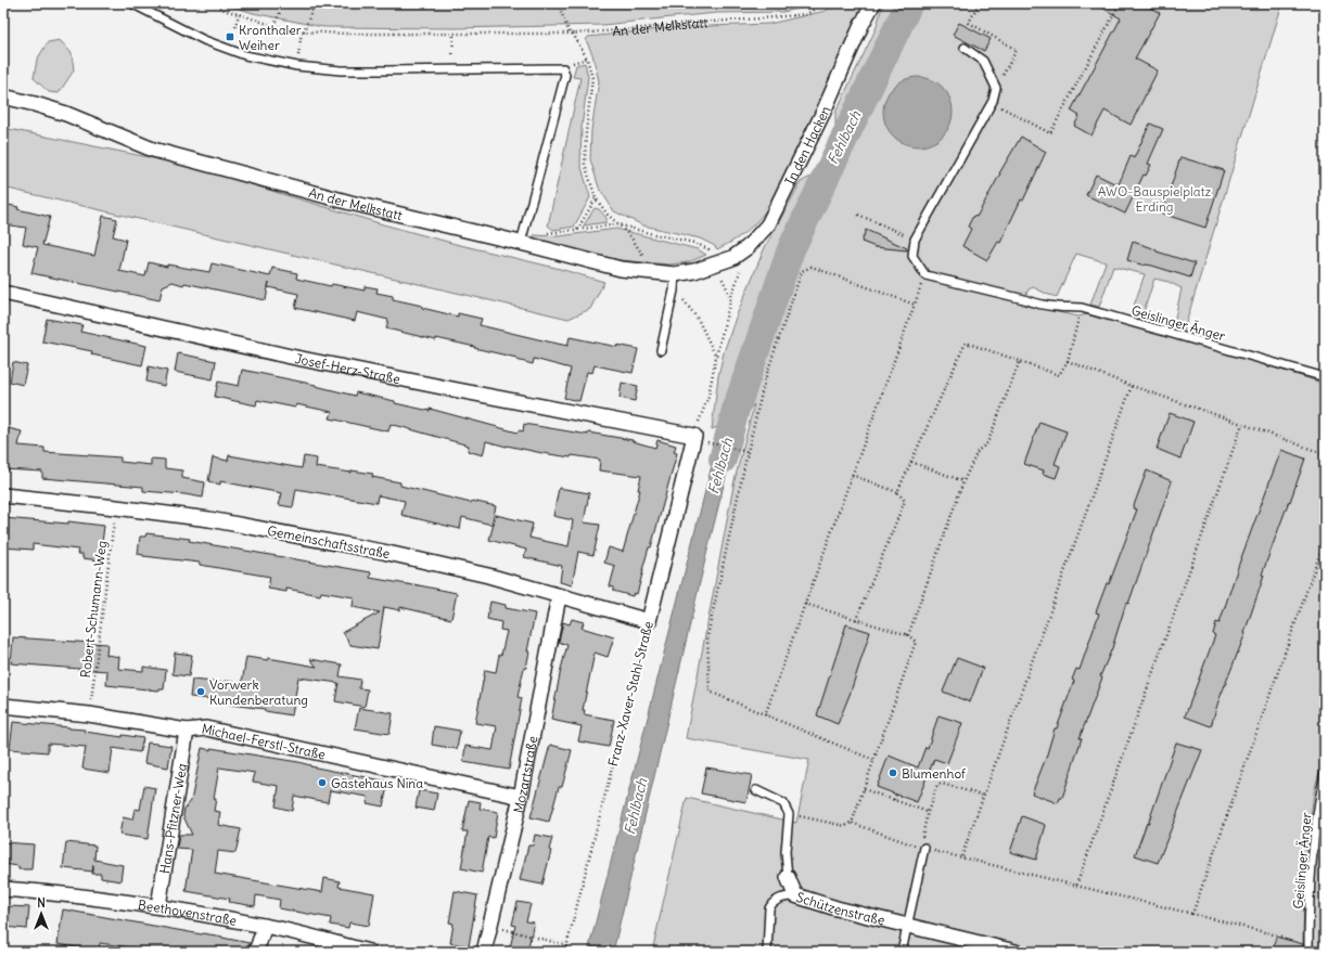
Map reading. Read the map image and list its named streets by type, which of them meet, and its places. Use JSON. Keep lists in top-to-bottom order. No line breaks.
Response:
{"streets":{"street":["An der Melkstatt","In den Hacken","Josef-Herz-Straße","Gemeinschaftsstraße","Franz-Xaver-Stahl-Straße","Michael-Ferstl-Straße","Mozartstraße","Hans-Pfitzner-Weg","Schützenstraße","Beethovenstraße"],"lane":["Geislinger Änger"],"path":["Robert-Schumann-Weg"]},"crossings":[["An der Melkstatt","In den Hacken"],["Josef-Herz-Straße","Franz-Xaver-Stahl-Straße"],["Gemeinschaftsstraße","Robert-Schumann-Weg"],["Gemeinschaftsstraße","Franz-Xaver-Stahl-Straße"],["Gemeinschaftsstraße","Mozartstraße"],["Robert-Schumann-Weg","Michael-Ferstl-Straße"],["Michael-Ferstl-Straße","Mozartstraße"],["Michael-Ferstl-Straße","Hans-Pfitzner-Weg"],["Hans-Pfitzner-Weg","Beethovenstraße"]],"water":["Fehlbach"],"parks":["AWO-Bauspielplatz Erding"],"places":{"transit":["Kronthaler Weiher"],"other":["Vorwerk Kundenberatung","Blumenhof","Gästehaus Nina"]},"north":"top"}
